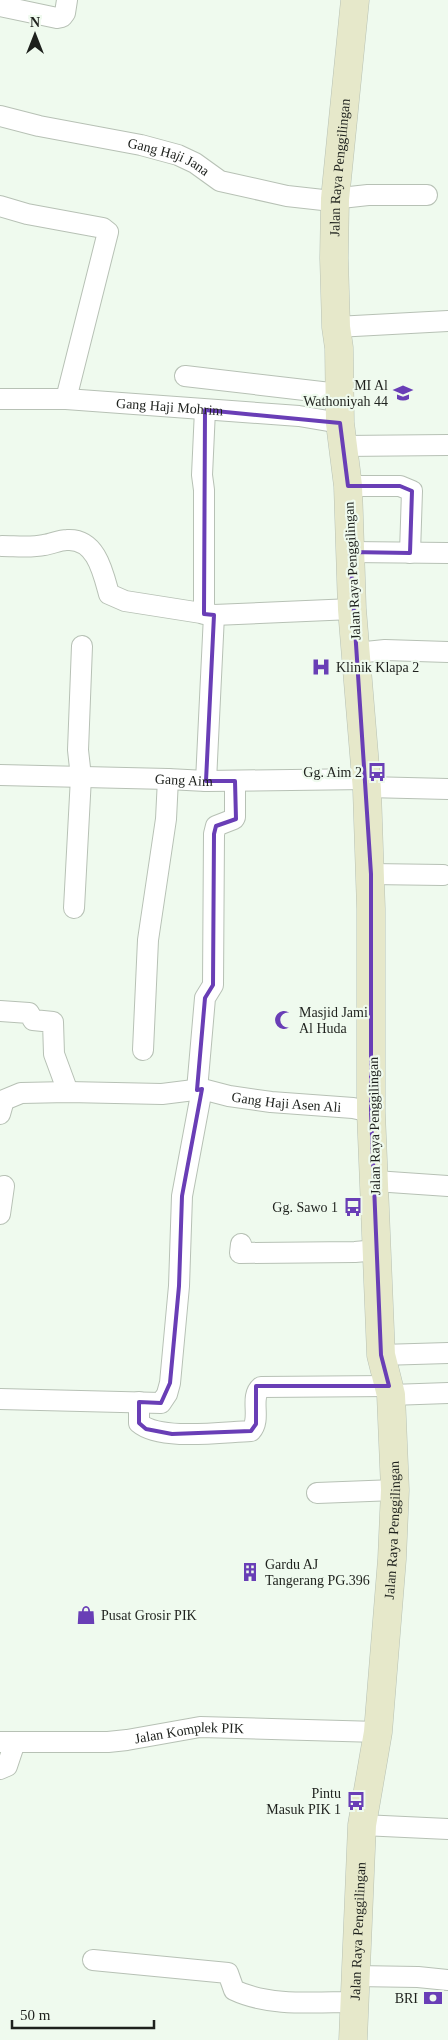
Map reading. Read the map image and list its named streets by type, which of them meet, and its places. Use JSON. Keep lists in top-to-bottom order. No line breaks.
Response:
{"streets":{"main road":["Jalan Raya Penggilingan"],"street":["Gang Haji Jana","Gang Haji Mohrim","Gang Aim","Gang Haji Asen Ali","Jalan Komplek PIK"]},"crossings":[["Gang Haji Jana","Jalan Raya Penggilingan"],["Jalan Raya Penggilingan","Gang Haji Mohrim"],["Jalan Raya Penggilingan","Gang Aim"],["Jalan Raya Penggilingan","Gang Haji Asen Ali"],["Jalan Raya Penggilingan","Jalan Komplek PIK"]],"places":{"school or university":["MI Al Wathoniyah 44"],"hospital":["Klinik Klapa 2"],"bus stop":["Gg. Aim 2","Gg. Sawo 1","Pintu Masuk PIK 1"],"mosque":["Masjid Jami Al Huda"],"building":["Gardu AJ Tangerang PG.396"],"shop":["Pusat Grosir PIK"],"bank":["BRI"]},"scale_bar":"50 m","north":"top"}
